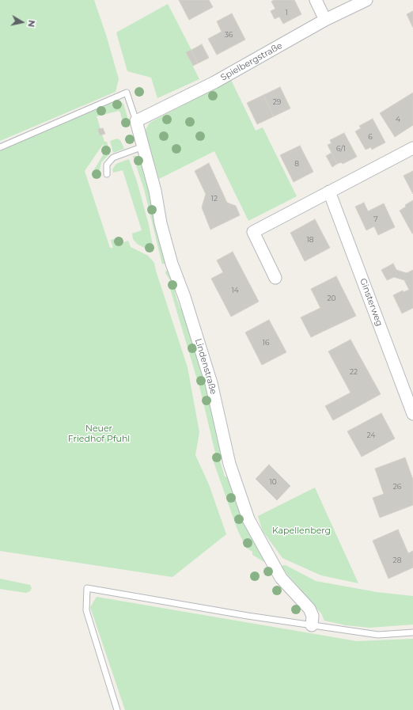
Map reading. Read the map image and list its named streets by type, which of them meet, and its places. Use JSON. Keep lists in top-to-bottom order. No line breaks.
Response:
{"streets":{"street":["Spielbergstraße","Ginsterweg","Lindenstraße"]},"crossings":[["Spielbergstraße","Lindenstraße"]],"parks":["Neuer Friedhof Pfuhl","Kapellenberg"],"house_numbers":["1","36","29","4","6","6/1","8","12","7","18","14","20","16","22","24","10","26","28"],"north":"right"}
